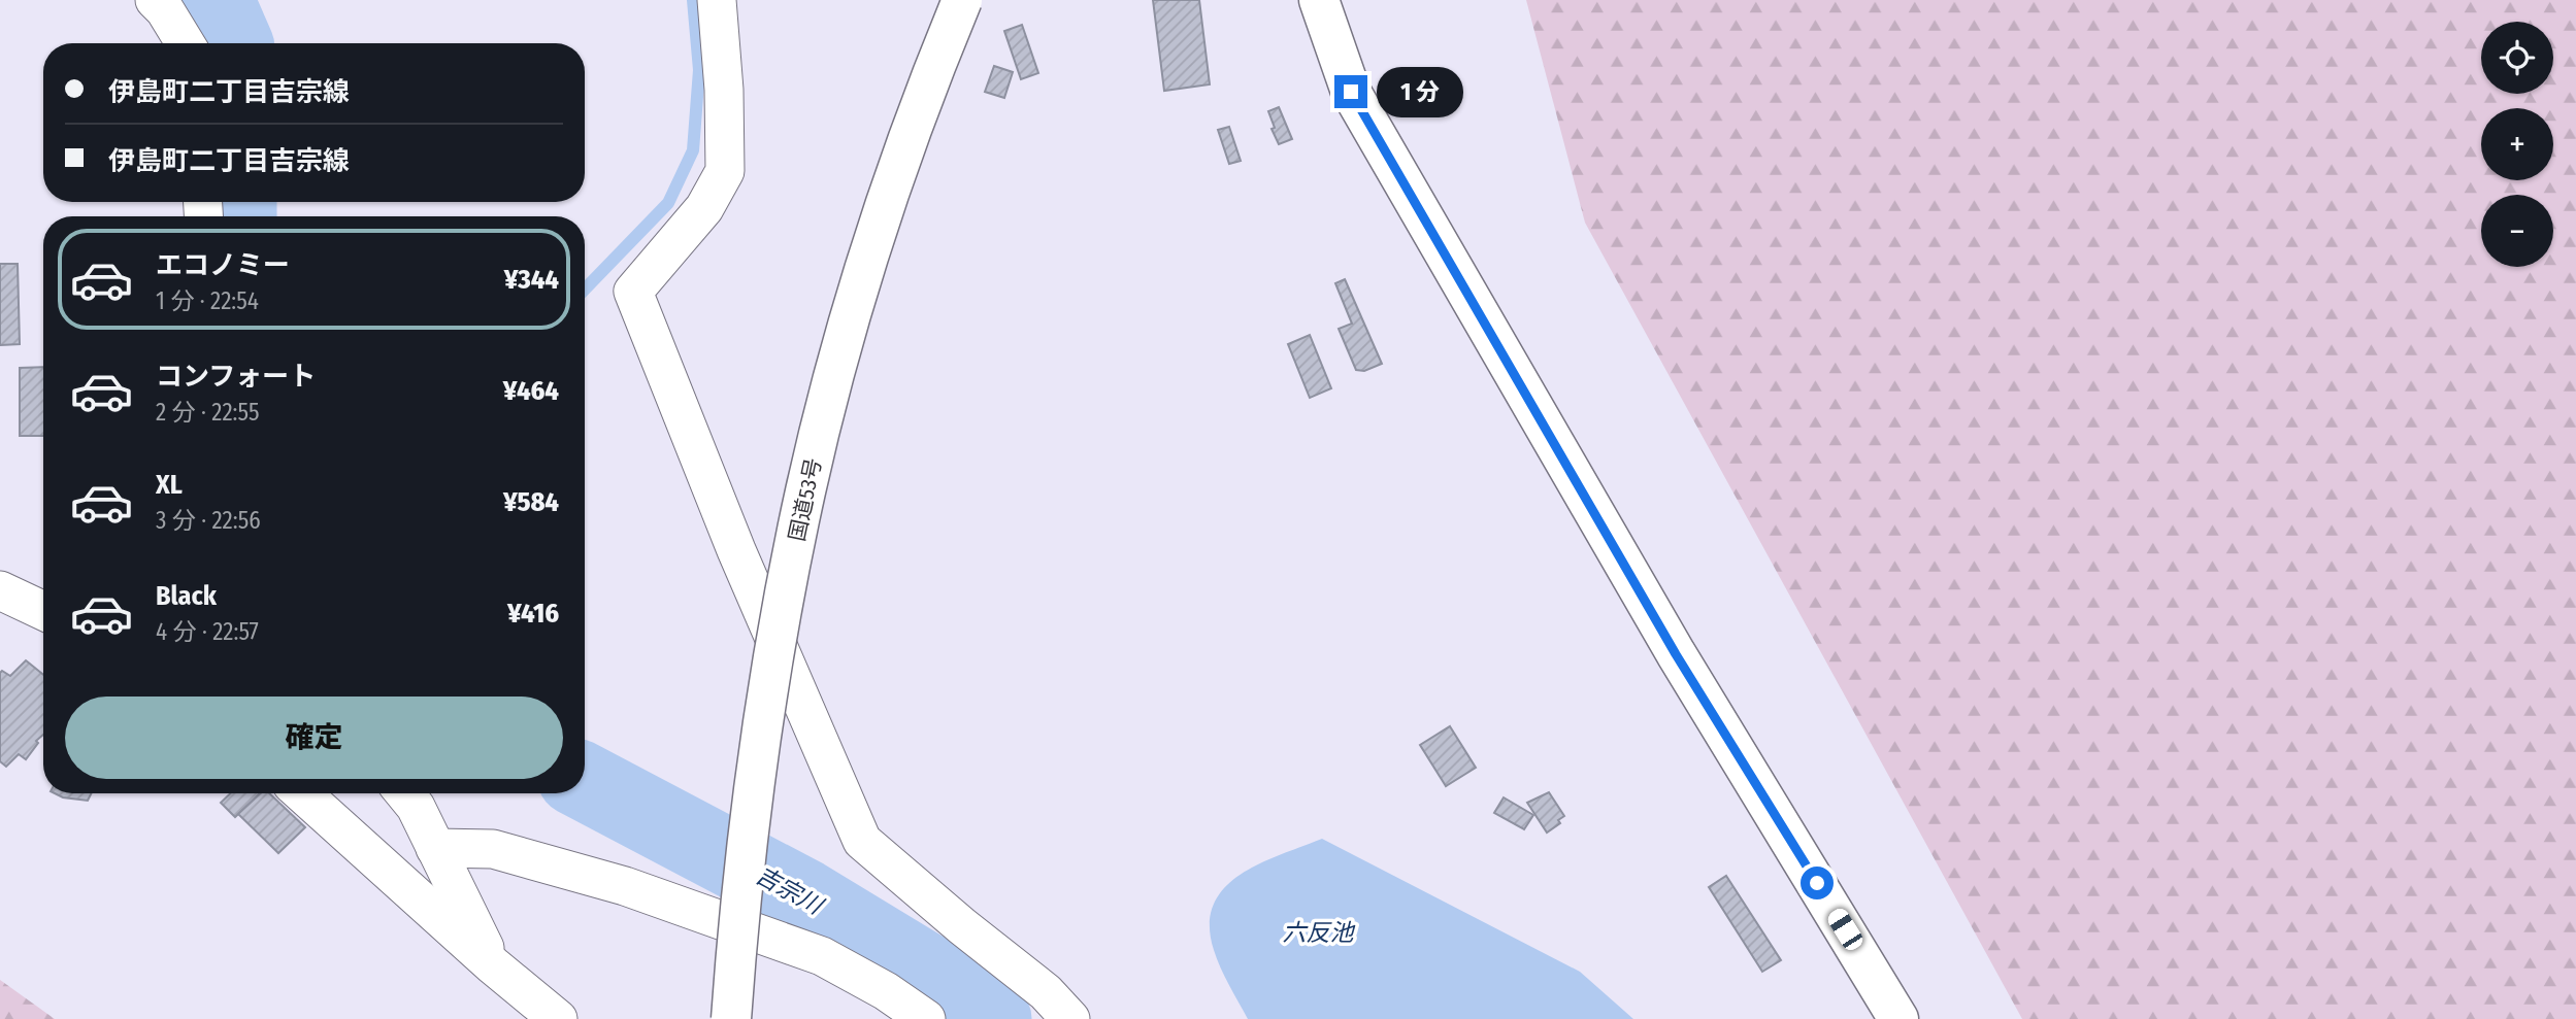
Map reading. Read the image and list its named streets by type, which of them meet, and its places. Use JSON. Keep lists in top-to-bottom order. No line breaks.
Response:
{"streets":{"main road":["国道53号"]},"water":["吉宗川","六反池"],"page":{"map_buttons":["+","−"],"banner":["伊島町二丁目吉宗線","伊島町二丁目吉宗線"],"bubble":"1 分","list":[{"name":"エコノミー","note":"1 分 · 22:54","value":"¥344"},{"name":"コンフォート","note":"2 分 · 22:55","value":"¥464"},{"name":"XL","note":"3 分 · 22:56","value":"¥584"},{"name":"Black","note":"4 分 · 22:57","value":"¥416"}],"buttons":"確定"}}
